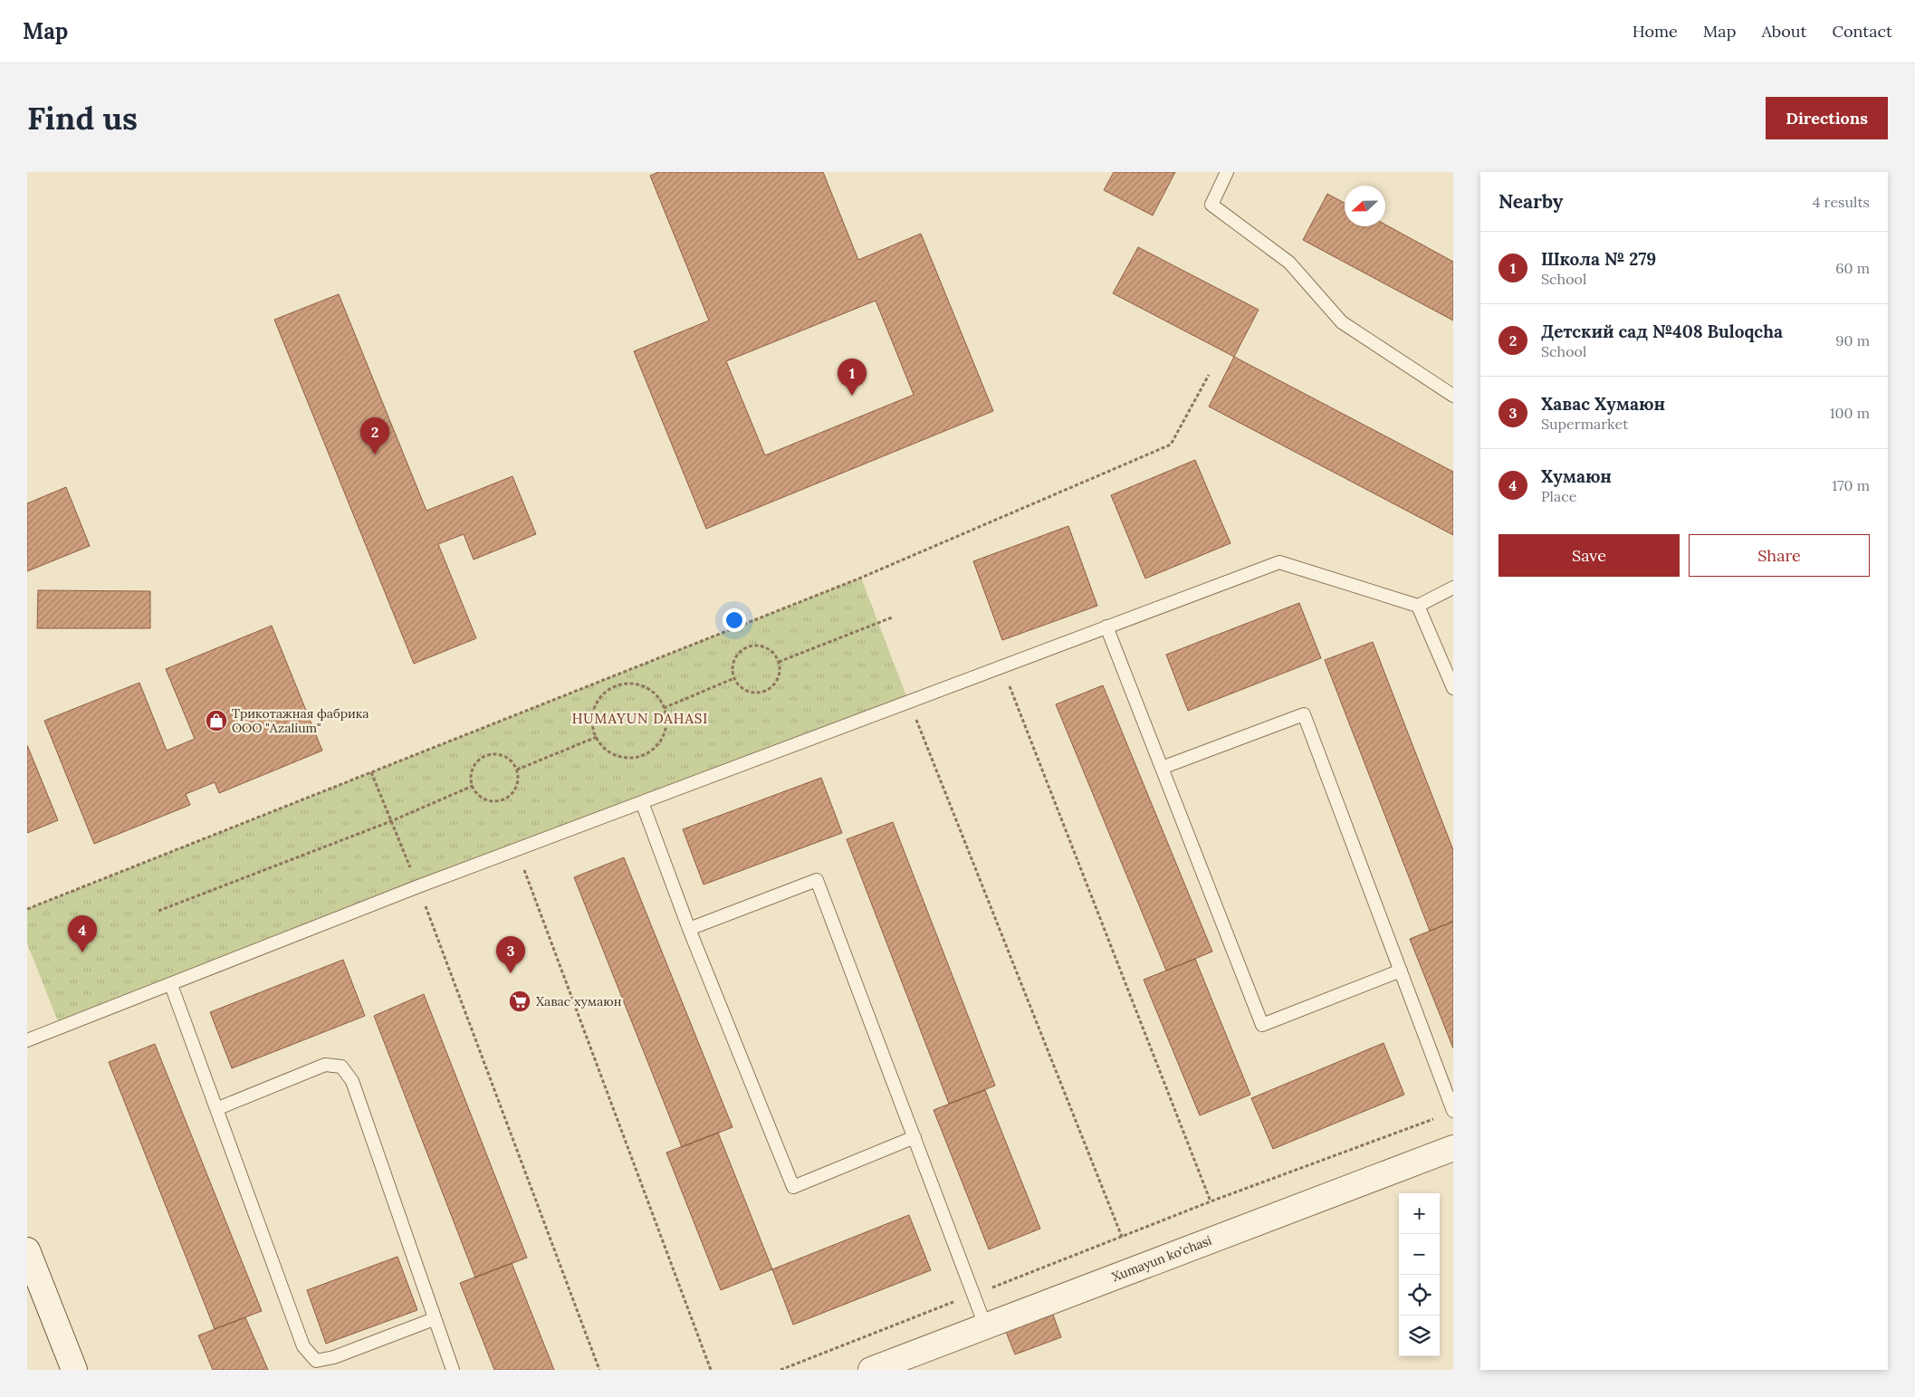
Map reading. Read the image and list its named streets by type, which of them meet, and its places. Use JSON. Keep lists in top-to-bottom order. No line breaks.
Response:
{"streets":{"street":["Xumayun ko'chasi"]},"districts":["HUMAYUN DAHASI"],"places":{"shop":["Трикотажная фабрика ООО \"Azalium\""],"supermarket":["Хавас хумаюн"]},"north":"left","page":{"header":"Map","nav":["Home","Map","About","Contact"],"buttons":["Directions",["Save","Share"]],"title":"Find us","heading":["Nearby","4 results"],"list":[{"mark":"1","name":"Школа № 279","note":"School","value":"60 m"},{"mark":"2","name":"Детский сад №408 Buloqcha","note":"School","value":"90 m"},{"mark":"3","name":"Хавас Хумаюн","note":"Supermarket","value":"100 m"},{"mark":"4","name":"Хумаюн","note":"Place","value":"170 m"}],"pins":["1","2","4","3"],"map_buttons":["+","−"]}}
